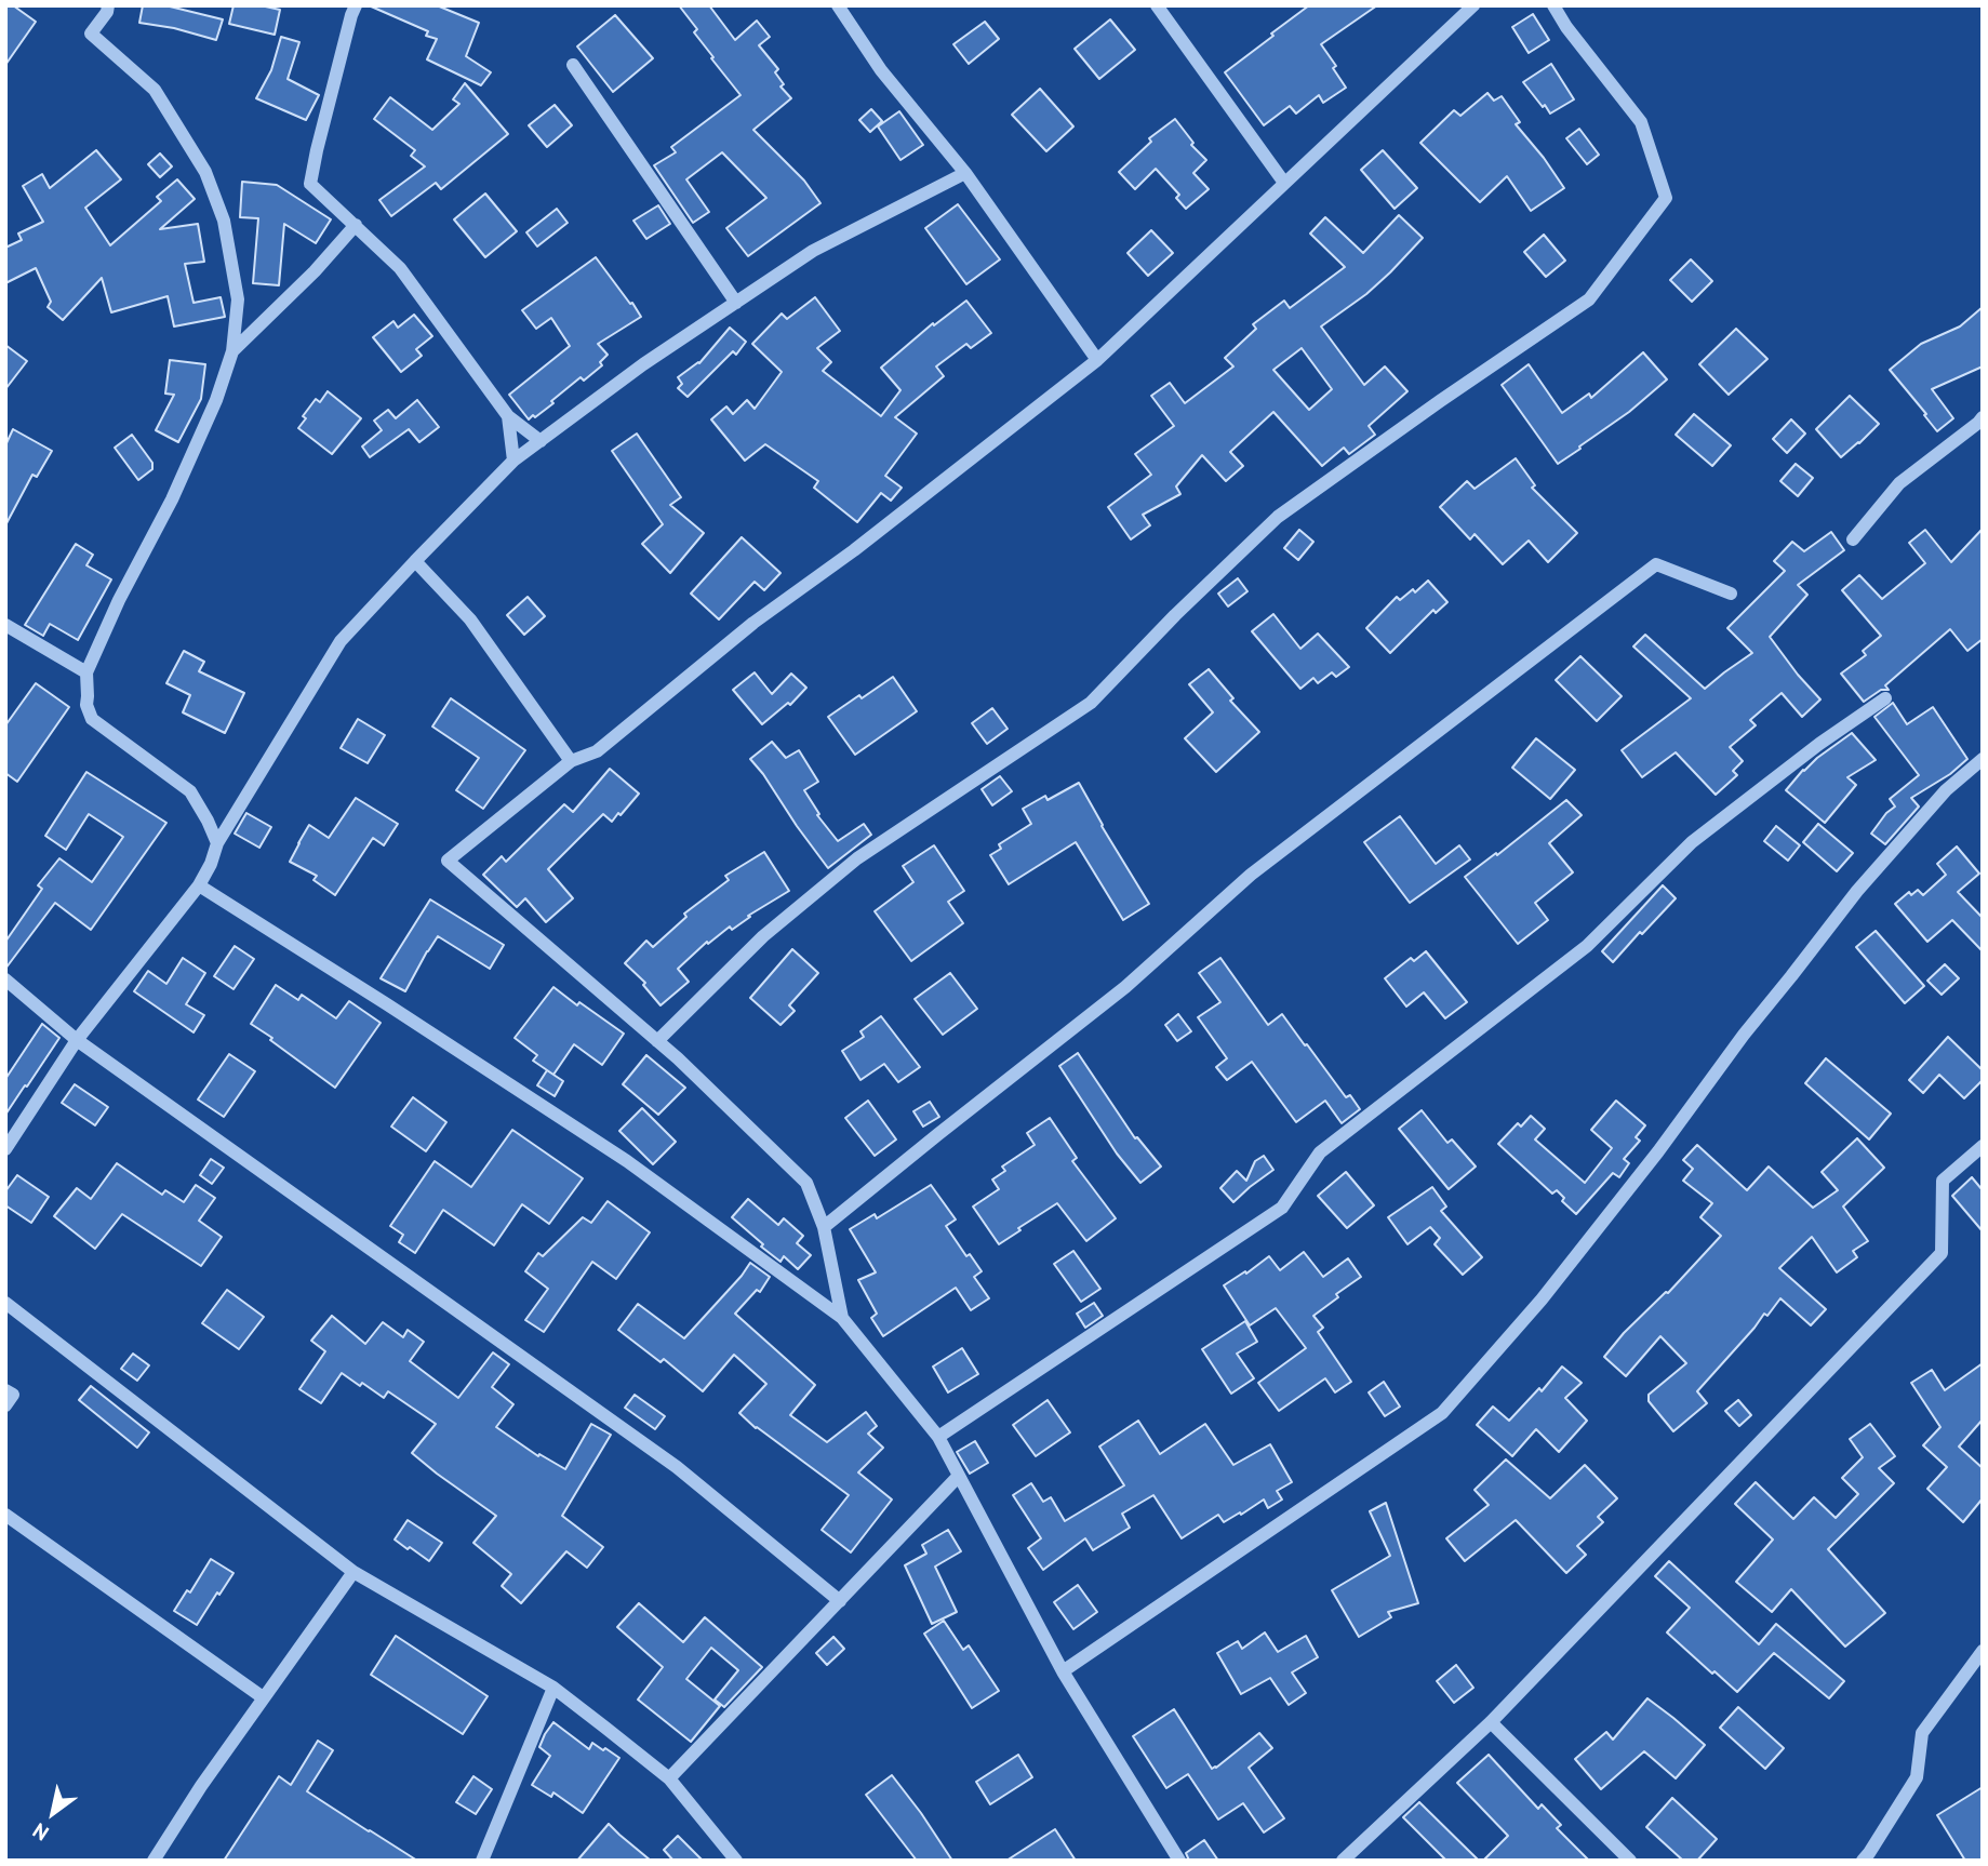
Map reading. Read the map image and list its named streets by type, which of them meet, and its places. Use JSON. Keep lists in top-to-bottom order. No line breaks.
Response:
{"north":"bottom left"}
